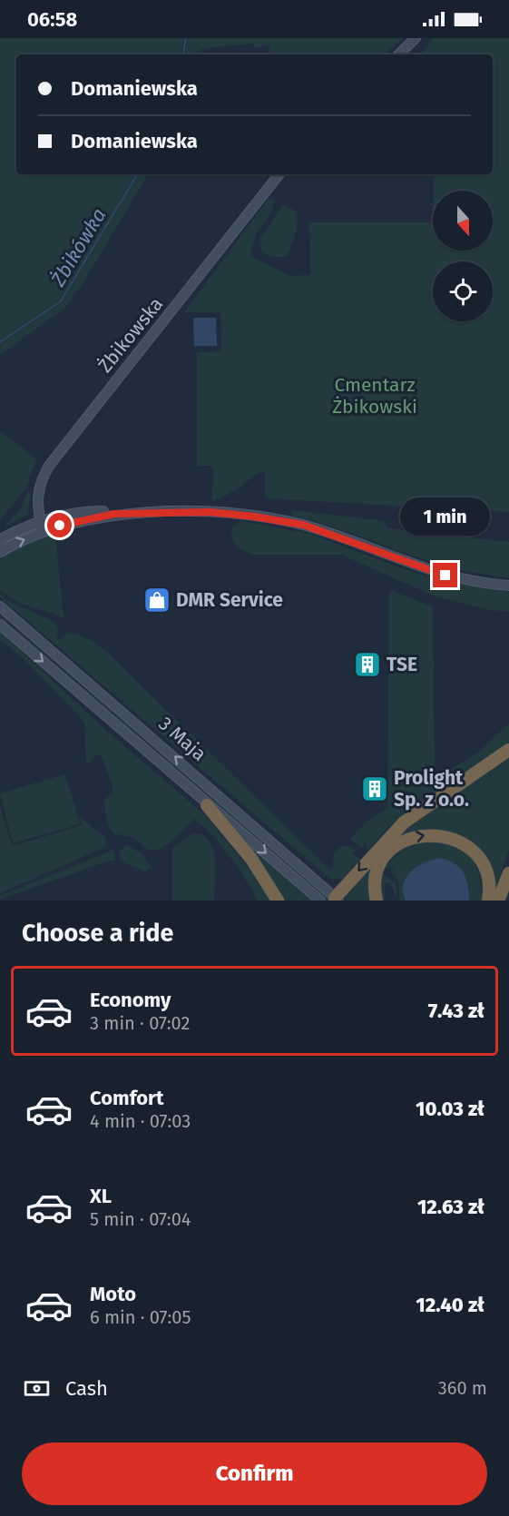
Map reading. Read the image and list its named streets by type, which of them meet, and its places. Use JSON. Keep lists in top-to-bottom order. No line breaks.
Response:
{"streets":{"main road":["Żbikowska","3 Maja"]},"water":["Żbikówka"],"parks":["Cmentarz Żbikowski"],"places":{"shop":["DMR Service"],"building":["TSE","Prolight Sp. z o.o."]},"north":"bottom","page":{"status":"06:58","banner":["Domaniewska","Domaniewska"],"bubble":"1 min","heading":"Choose a ride","list":[{"name":"Economy","note":"3 min · 07:02","value":"7.43 zł"},{"name":"Comfort","note":"4 min · 07:03","value":"10.03 zł"},{"name":"XL","note":"5 min · 07:04","value":"12.63 zł"},{"name":"Moto","note":"6 min · 07:05","value":"12.40 zł"}],"pay":["Cash","360 m"],"buttons":"Confirm"}}
